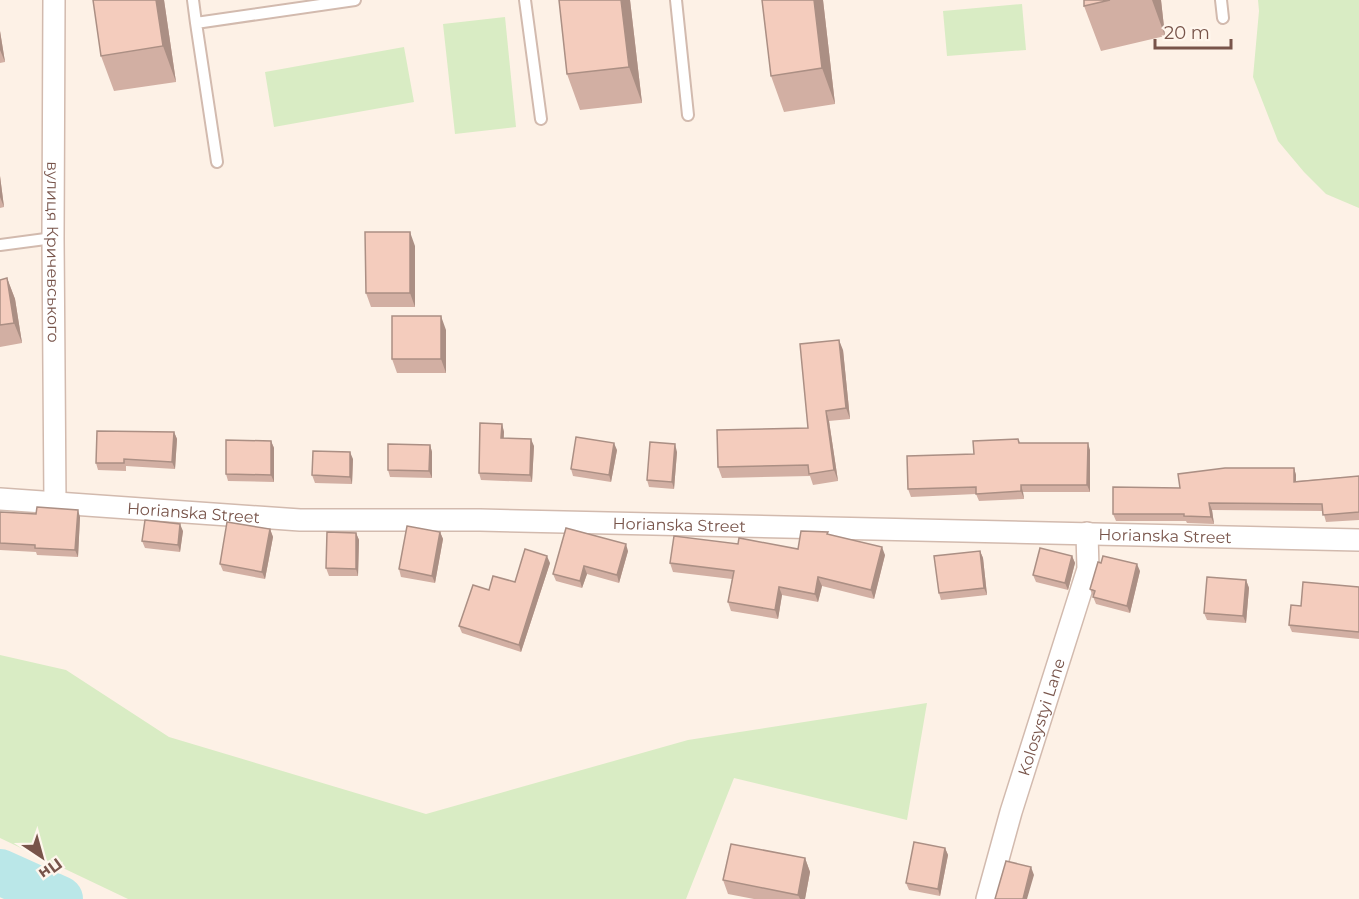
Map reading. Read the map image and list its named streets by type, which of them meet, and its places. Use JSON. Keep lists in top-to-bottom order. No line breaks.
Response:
{"streets":{"street":["вулиця Кричевського","Horianska Street","Kolosystyi Lane"]},"crossings":[["вулиця Кричевського","Horianska Street"],["Horianska Street","Kolosystyi Lane"]],"scale_bar":"20 m","north":"bottom right"}
